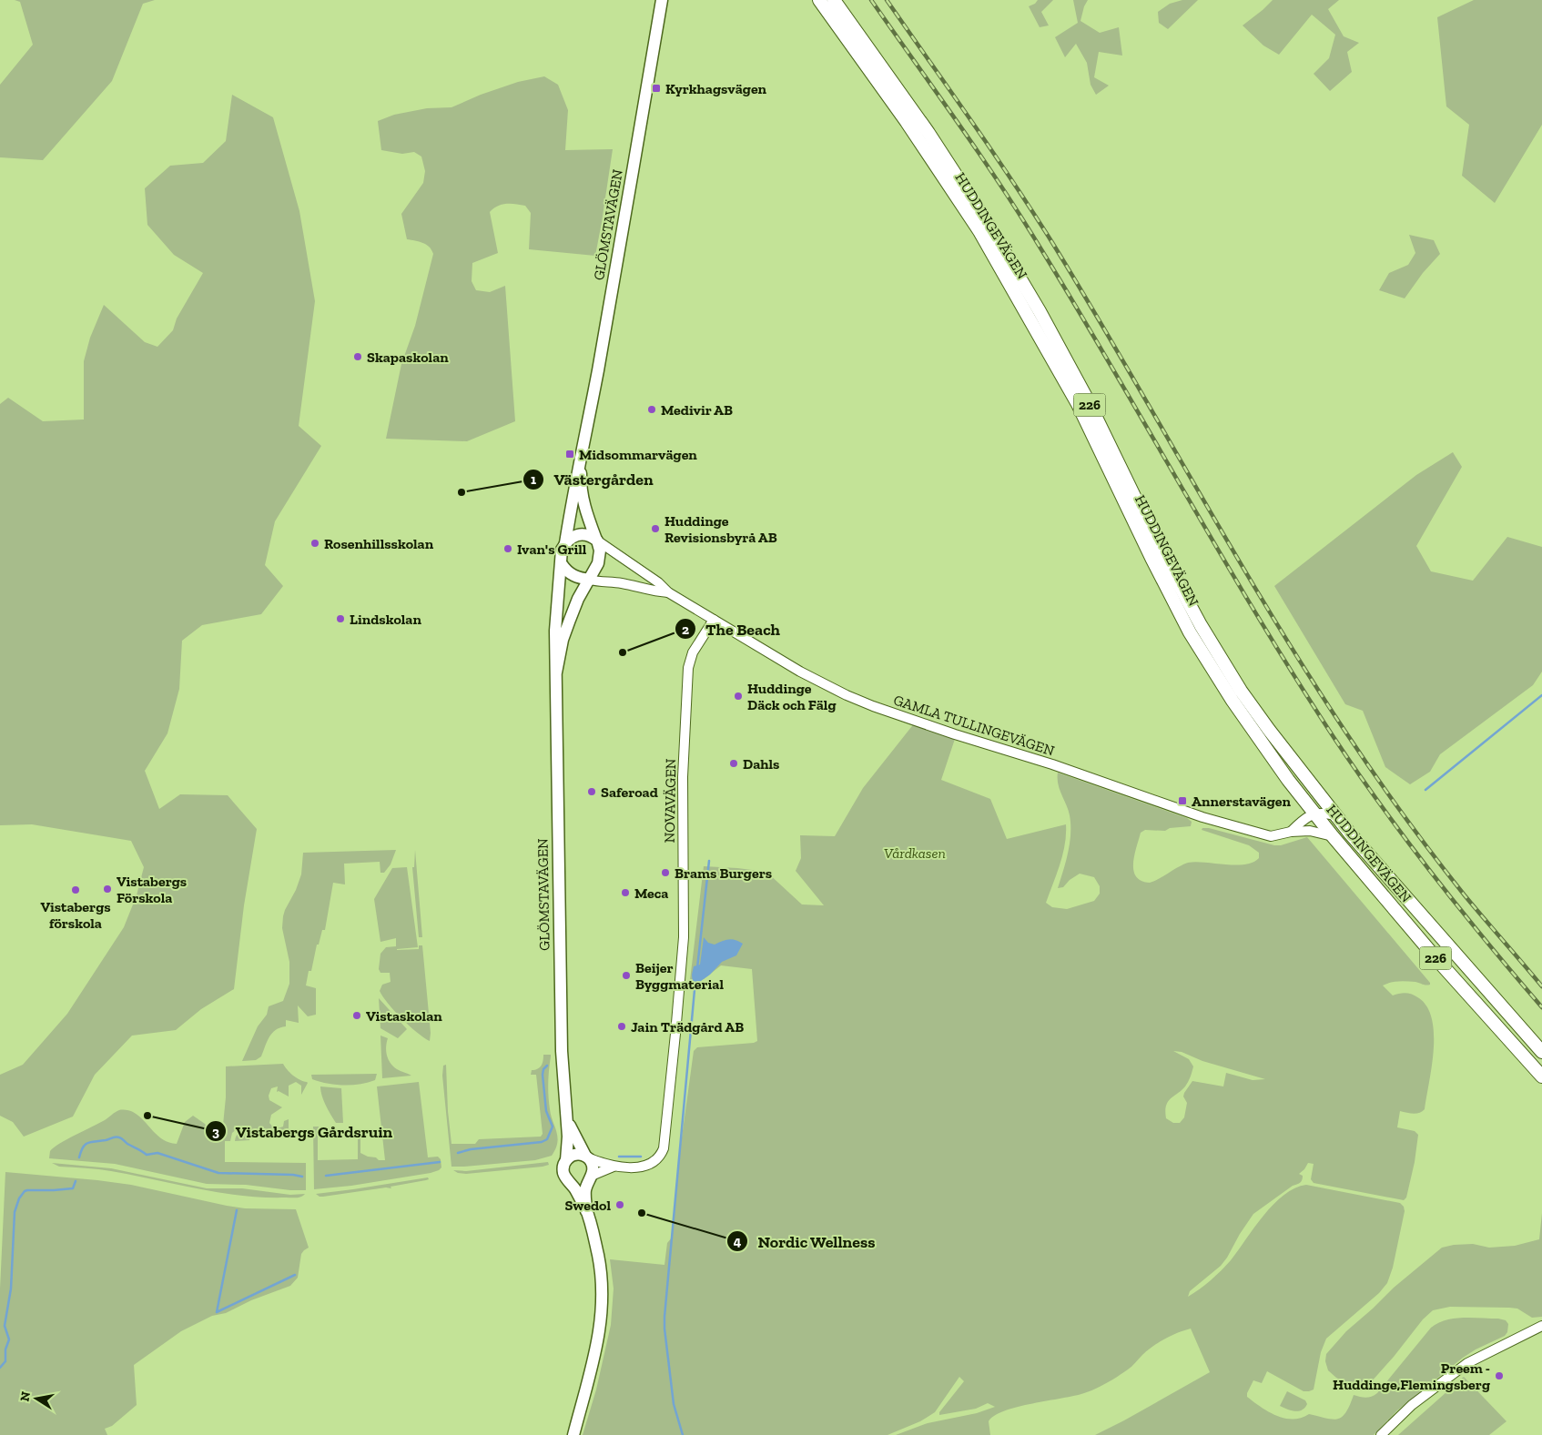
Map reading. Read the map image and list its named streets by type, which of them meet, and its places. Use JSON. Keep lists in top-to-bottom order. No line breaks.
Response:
{"streets":{"main road":["GLÖMSTAVÄGEN","HUDDINGEVÄGEN","226"],"street":["GAMLA TULLINGEVÄGEN","NOVAVÄGEN"]},"crossings":[["GLÖMSTAVÄGEN","GAMLA TULLINGEVÄGEN"],["GLÖMSTAVÄGEN","NOVAVÄGEN"],["HUDDINGEVÄGEN","GAMLA TULLINGEVÄGEN"],["GAMLA TULLINGEVÄGEN","NOVAVÄGEN"]],"parks":["Vårdkasen"],"places":{"transit":["Kyrkhagsvägen","Midsommarvägen","Annerstavägen"],"other":["Skapaskolan","Medivir AB","Västergården","Huddinge Revisionsbyrå AB","Rosenhillsskolan","Ivan's Grill","Lindskolan","The Beach","Huddinge Däck och Fälg","Dahls","Saferoad","Brams Burgers","Vistabergs Förskola","Vistabergs förskola","Meca","Beijer Byggmaterial","Vistaskolan","Jain Trädgård AB","Vistabergs Gårdsruin","Swedol","Nordic Wellness","Preem - Huddinge,Flemingsberg"]},"north":"left"}
